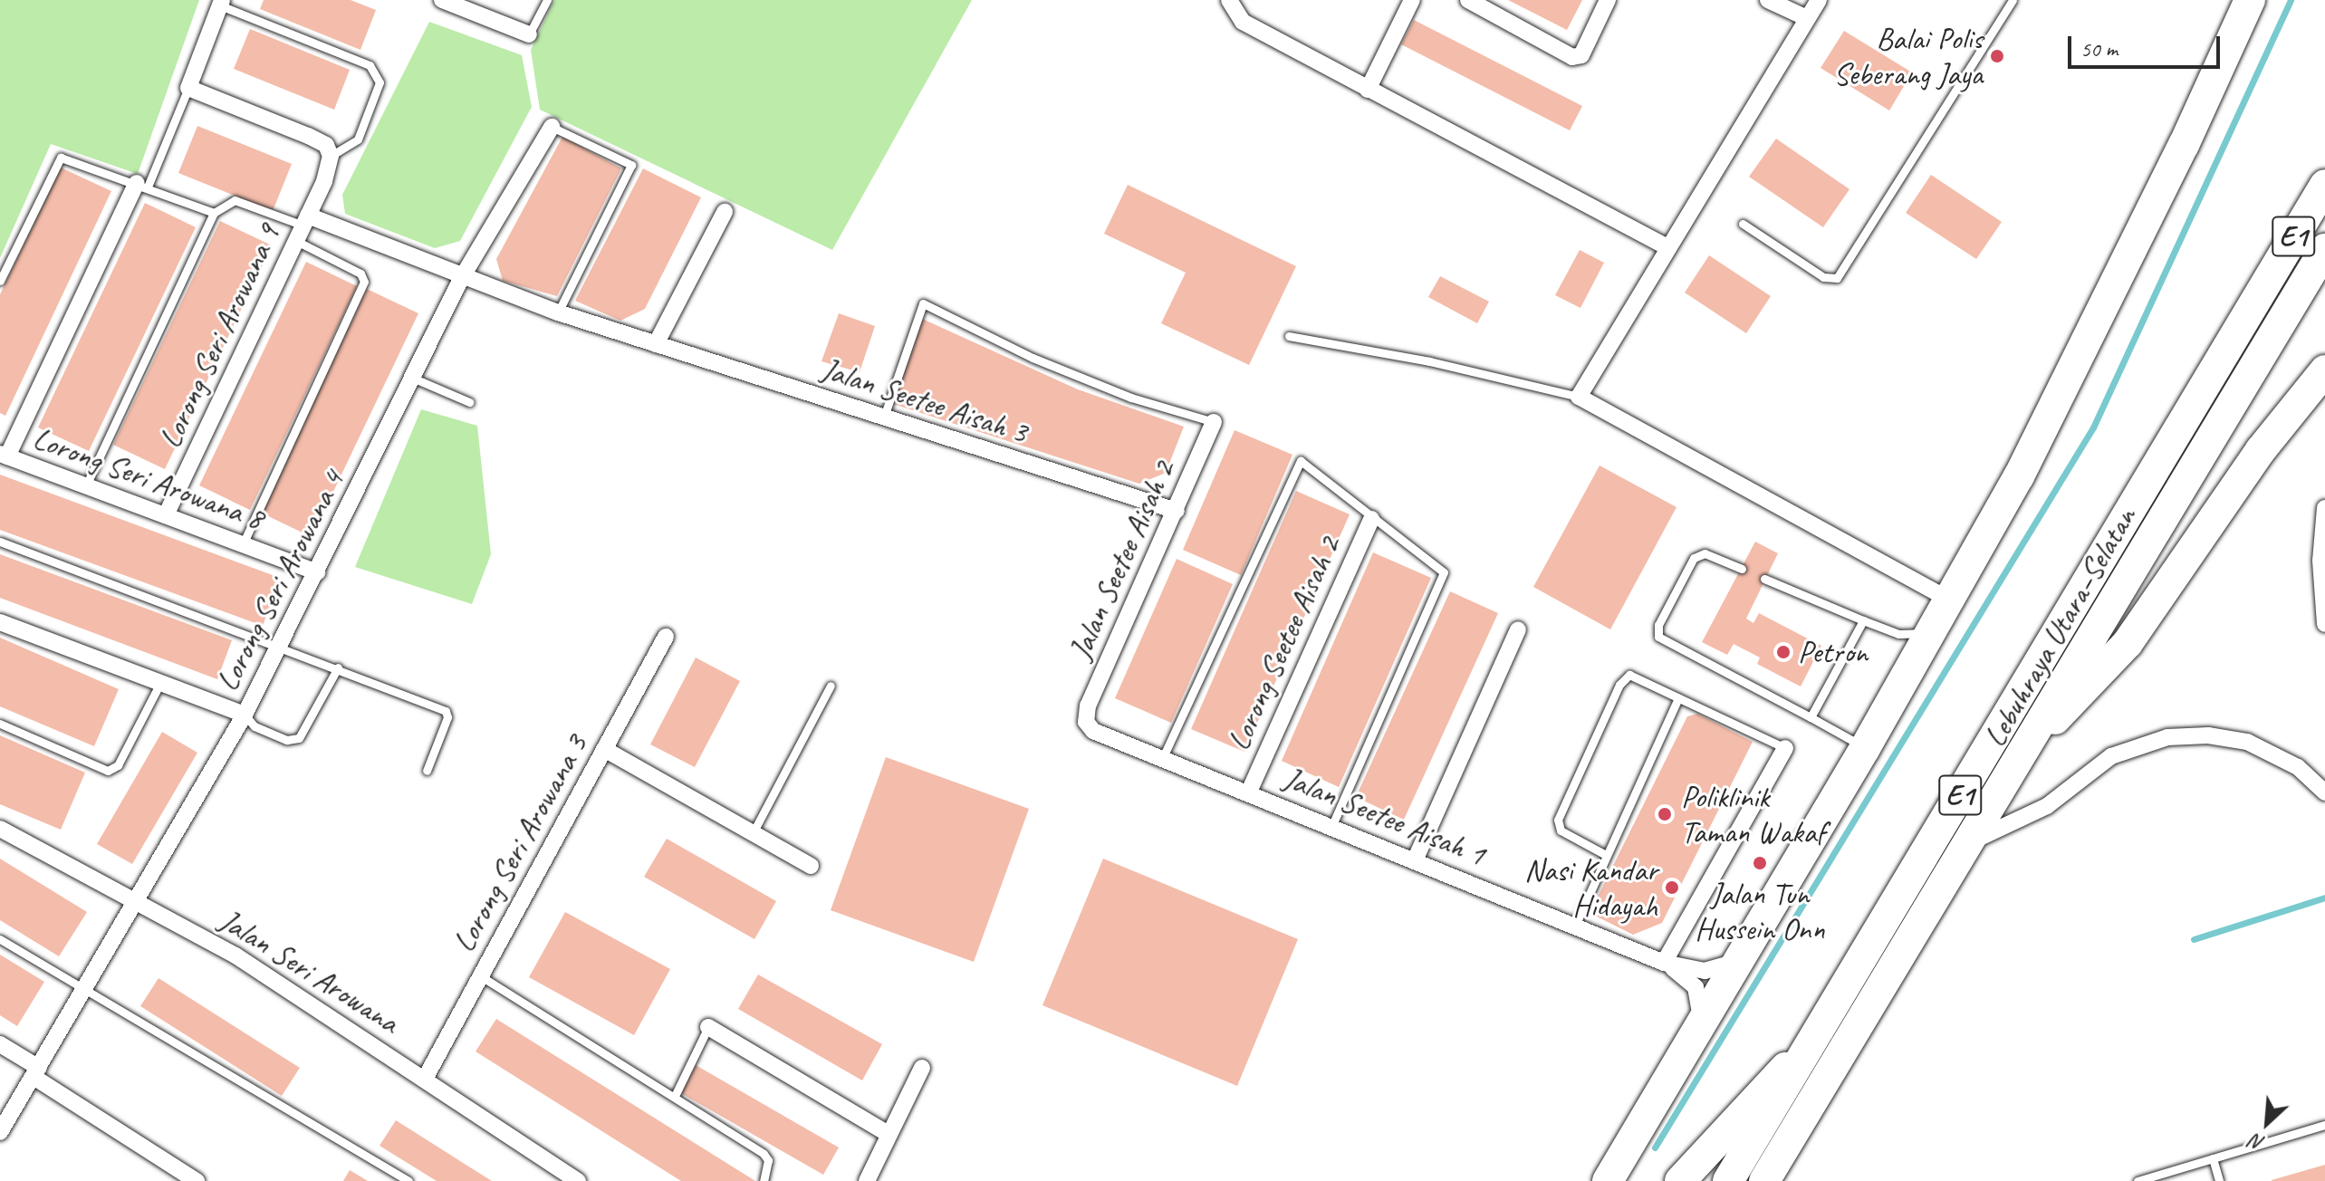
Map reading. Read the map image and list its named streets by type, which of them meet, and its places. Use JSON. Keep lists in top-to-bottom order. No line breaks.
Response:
{"streets":{"highway":["E1","Lebuhraya Utara–Selatan"],"street":["Lorong Seri Arowana 9","Jalan Seetee Aisah 3","Lorong Seri Arowana 8","Jalan Seetee Aisah 2","Lorong Seri Arowana 4","Lorong Seetee Aisah 2","Jalan Seetee Aisah 1","Lorong Seri Arowana 3","Jalan Seri Arowana"]},"crossings":[["Lorong Seri Arowana 9","Jalan Seetee Aisah 3"],["Lorong Seri Arowana 9","Lorong Seri Arowana 8"],["Jalan Seetee Aisah 3","Jalan Seetee Aisah 2"],["Jalan Seetee Aisah 3","Lorong Seri Arowana 4"],["Lorong Seri Arowana 8","Lorong Seri Arowana 4"],["Jalan Seetee Aisah 2","Jalan Seetee Aisah 1"],["Lorong Seri Arowana 4","Jalan Seri Arowana"],["Lorong Seetee Aisah 2","Jalan Seetee Aisah 1"],["Lorong Seri Arowana 3","Jalan Seri Arowana"]],"places":["Balai Polis Seberang Jaya","Petron","Poliklinik Taman Wakaf","Jalan Tun Hussein Onn","Nasi Kandar Hidayah"],"scale_bar":"50 m","north":"bottom left"}
